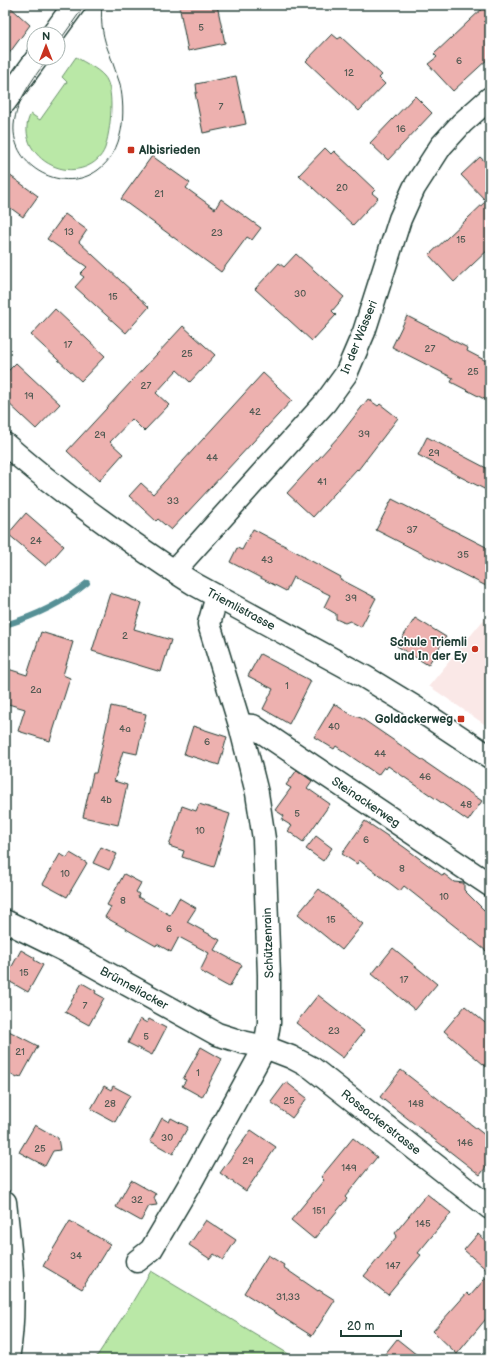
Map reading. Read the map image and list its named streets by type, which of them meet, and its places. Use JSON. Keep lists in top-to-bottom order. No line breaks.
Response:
{"streets":{"street":["In der Wässeri","Triemlistrasse","Steinackerweg","Schützenrain","Brünneliacker","Rossackerstrasse"]},"crossings":[["In der Wässeri","Triemlistrasse"],["Triemlistrasse","Schützenrain"],["Steinackerweg","Schützenrain"],["Schützenrain","Brünneliacker"],["Schützenrain","Rossackerstrasse"],["Brünneliacker","Rossackerstrasse"]],"places":{"transit":["Albisrieden","Goldackerweg"],"other":["Schule Triemli und In der Ey"]},"house_numbers":["5","6","12","7","16","20","21","13","23","15","30","15","17","27","25","25","27","19","42","39","29","29","44","41","33","37","24","35","43","39","2","1","2a","40","4a","6","44","46","4b","48","5","10","6","8","10","10","8","15","6","15","17","7","23","5","21","1","25","28","148","30","146","25","29","149","32","151","145","34","147","31,33"],"scale_bar":"20 m","north":"top"}
